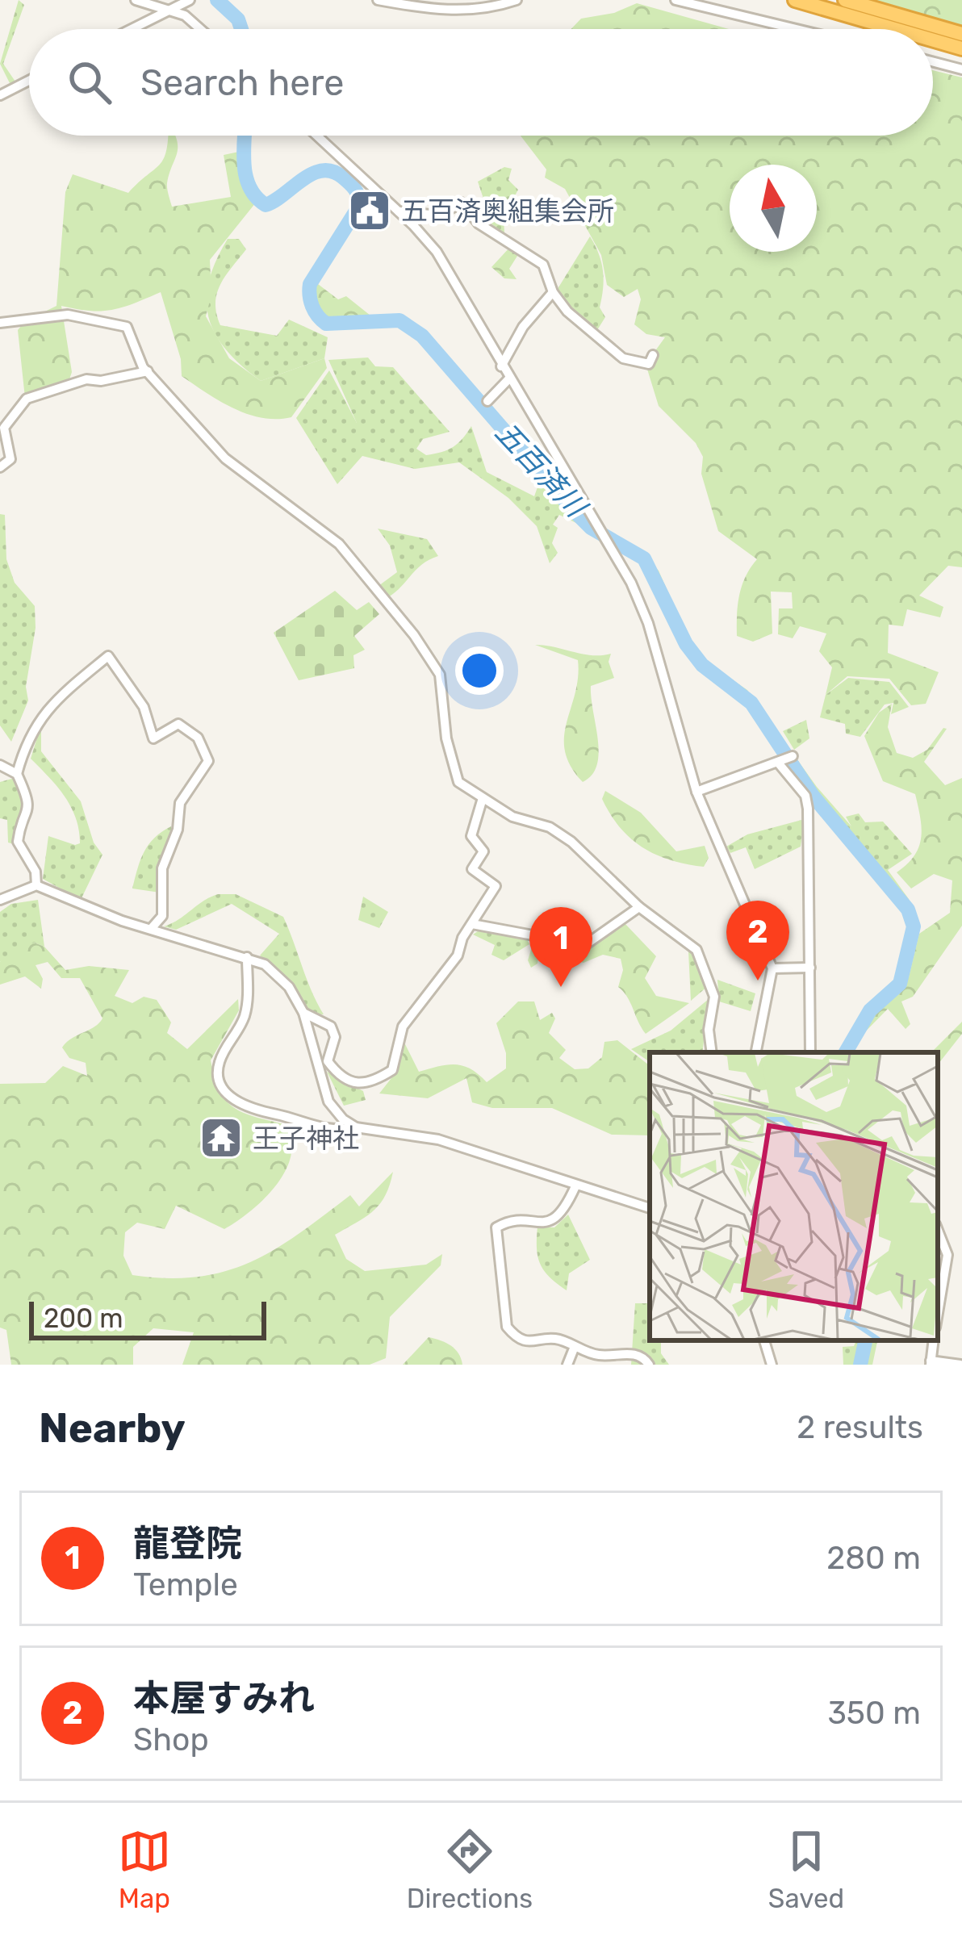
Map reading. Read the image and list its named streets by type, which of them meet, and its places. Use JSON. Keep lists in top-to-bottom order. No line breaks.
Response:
{"water":["五百済川"],"places":{"public building":["五百済奥組集会所"],"temple":["王子神社"]},"scale_bar":"200 m","north":"top","page":{"search":"Search here","pins":["2","1"],"scale":"200 m","heading":["Nearby","2 results"],"list":[{"mark":"1","name":"龍登院","note":"Temple","value":"280 m"},{"mark":"2","name":"本屋すみれ","note":"Shop","value":"350 m"}],"nav":["Map","Directions","Saved"]}}
